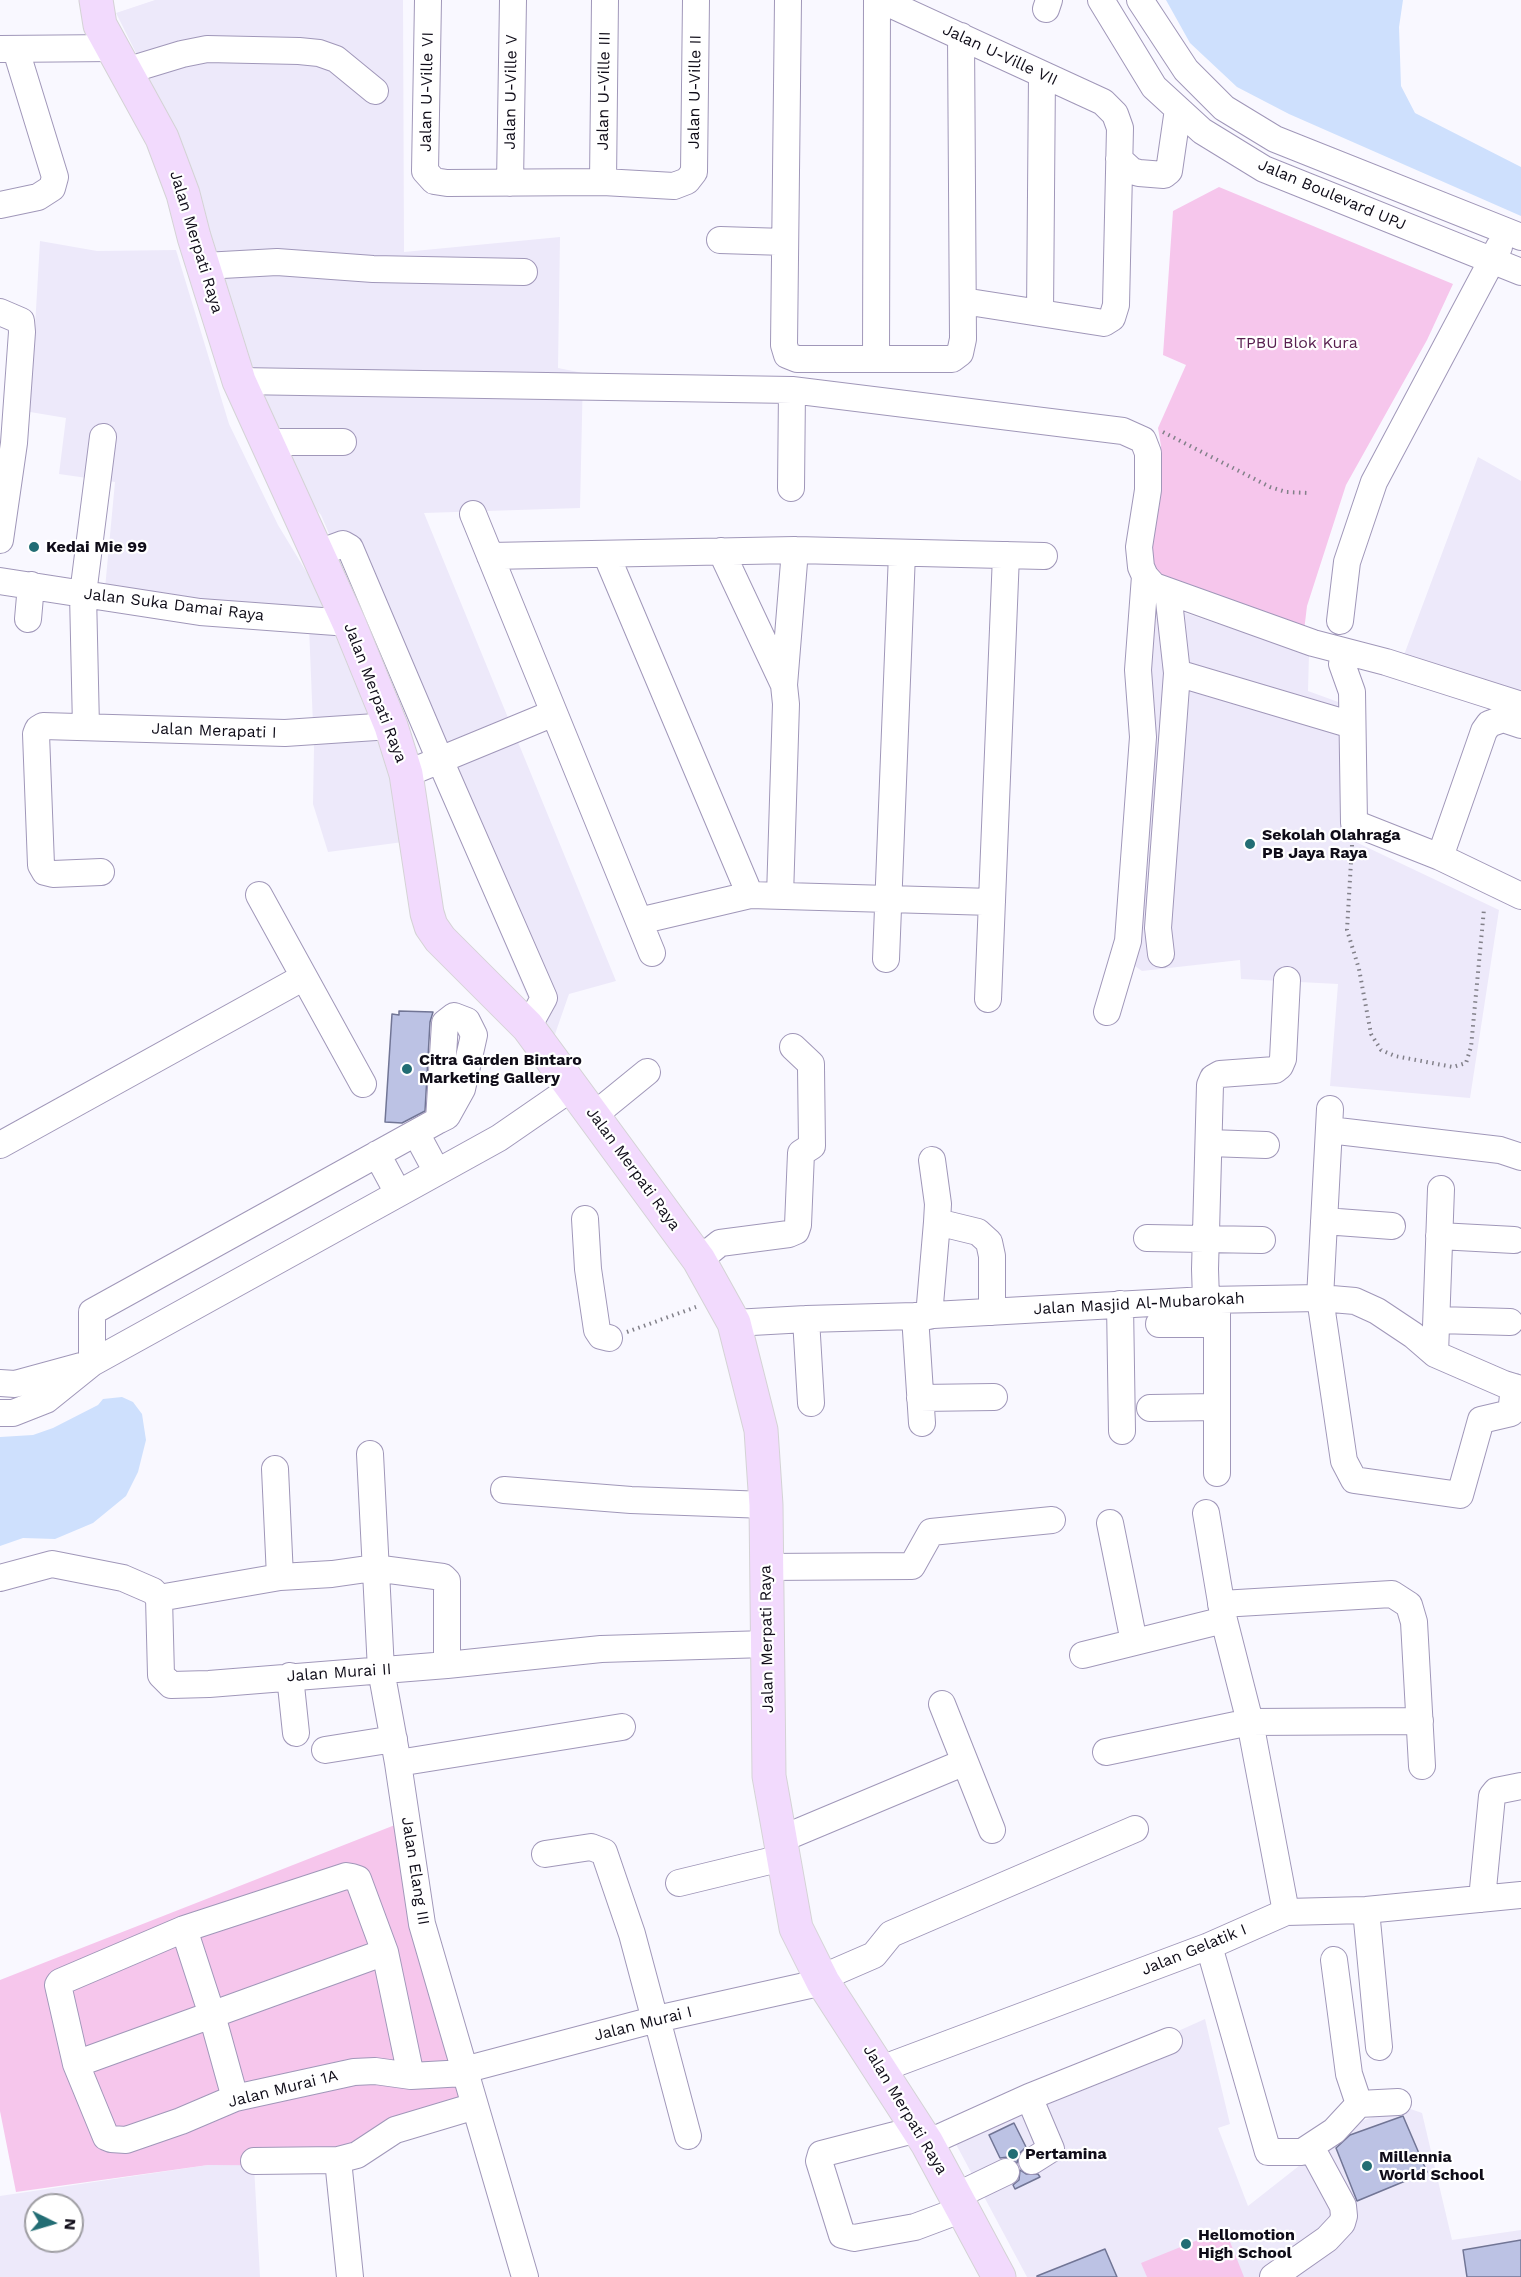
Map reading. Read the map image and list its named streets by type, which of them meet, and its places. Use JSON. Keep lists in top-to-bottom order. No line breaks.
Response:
{"streets":{"main road":["Jalan Merpati Raya"],"street":["Jalan U-Ville VII","Jalan U-Ville III","Jalan U-Ville VI","Jalan U-Ville V","Jalan U-Ville II","Jalan Boulevard UPJ","Jalan Suka Damai Raya","Jalan Merapati I","Jalan Masjid Al-Mubarokah","Jalan Murai II","Jalan Elang III","Jalan Gelatik I","Jalan Murai I","Jalan Murai 1A"]},"crossings":[["Jalan U-Ville III","Jalan U-Ville II"],["Jalan U-Ville VI","Jalan U-Ville V"],["Jalan Merpati Raya","Jalan Suka Damai Raya"],["Jalan Merpati Raya","Jalan Merapati I"],["Jalan Merpati Raya","Jalan Masjid Al-Mubarokah"],["Jalan Merpati Raya","Jalan Murai II"],["Jalan Merpati Raya","Jalan Gelatik I"],["Jalan Merpati Raya","Jalan Murai I"],["Jalan Murai II","Jalan Elang III"],["Jalan Elang III","Jalan Murai I"],["Jalan Murai I","Jalan Murai 1A"]],"parks":["TPBU Blok Kura"],"places":["Kedai Mie 99","Sekolah Olahraga PB Jaya Raya","Citra Garden Bintaro Marketing Gallery","Pertamina","Millennia World School","Hellomotion High School"],"north":"right"}
